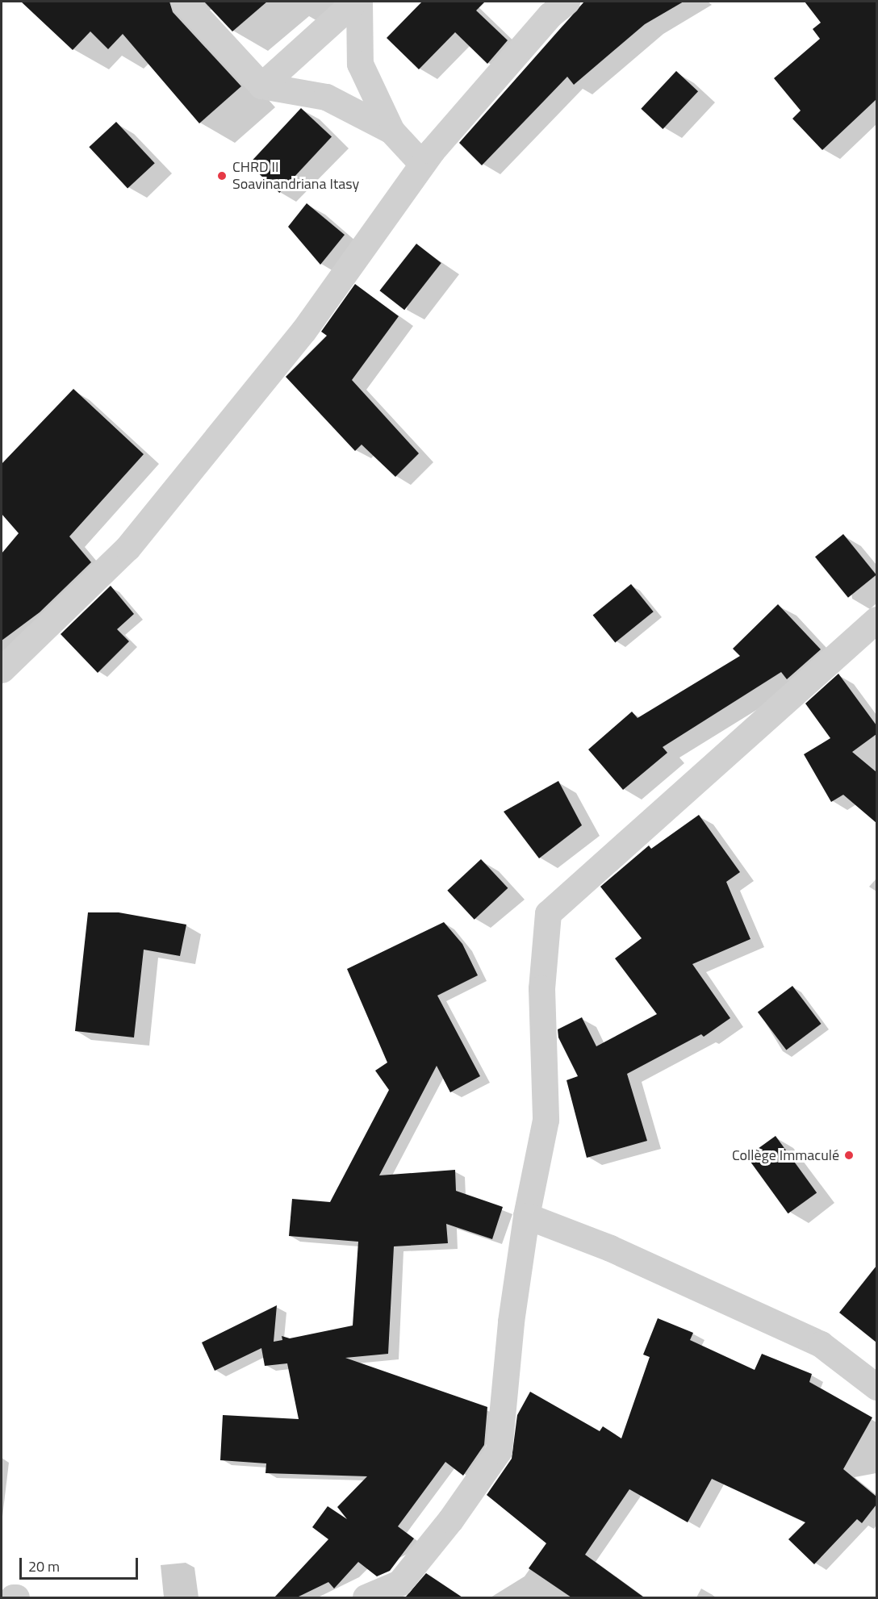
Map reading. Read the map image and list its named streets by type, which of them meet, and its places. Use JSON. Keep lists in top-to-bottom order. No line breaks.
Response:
{"places":["CHRD II Soavinandriana Itasy","Collège Immaculé"],"scale_bar":"20 m"}
